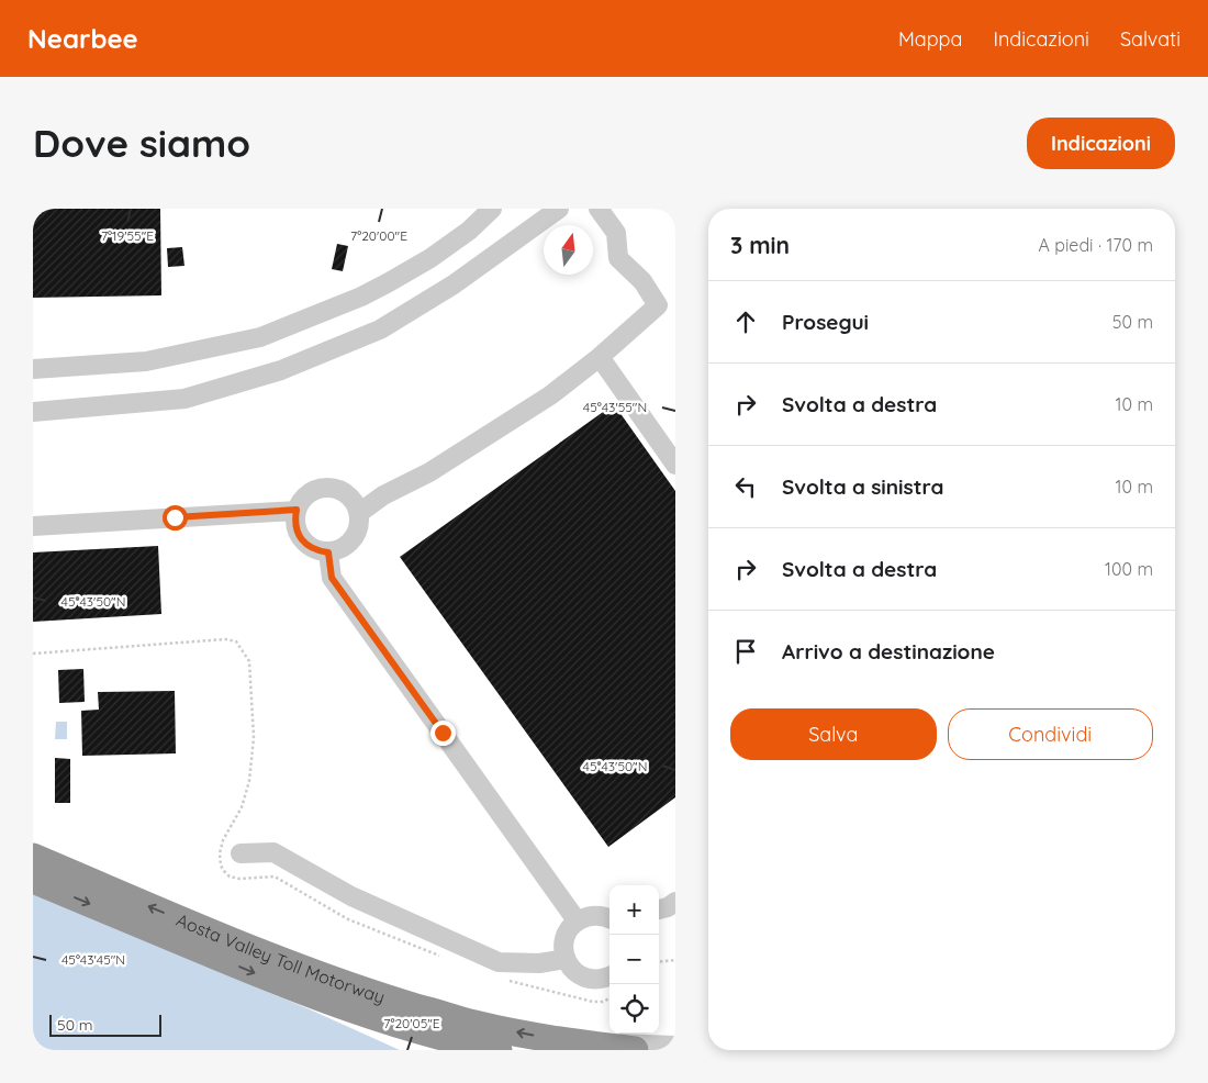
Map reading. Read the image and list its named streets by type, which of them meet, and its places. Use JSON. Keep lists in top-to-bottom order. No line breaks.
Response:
{"streets":{"highway":["Aosta Valley Toll Motorway"]},"scale_bar":"50 m","north":"top","page":{"header":"Nearbee","nav":["Mappa","Indicazioni","Salvati"],"buttons":["Indicazioni",["Salva","Condividi"]],"title":"Dove siamo","heading":["3 min","A piedi · 170 m"],"list":[["Prosegui","50 m"],["Svolta a destra","10 m"],["Svolta a sinistra","10 m"],["Svolta a destra","100 m"],"Arrivo a destinazione"],"map_buttons":["+","−"],"scale":"50 m"},"coordinates":["7°19'55\"E","7°20'00\"E","45°43'55\"N","45°43'50\"N","45°43'45\"N","7°20'05\"E"]}
